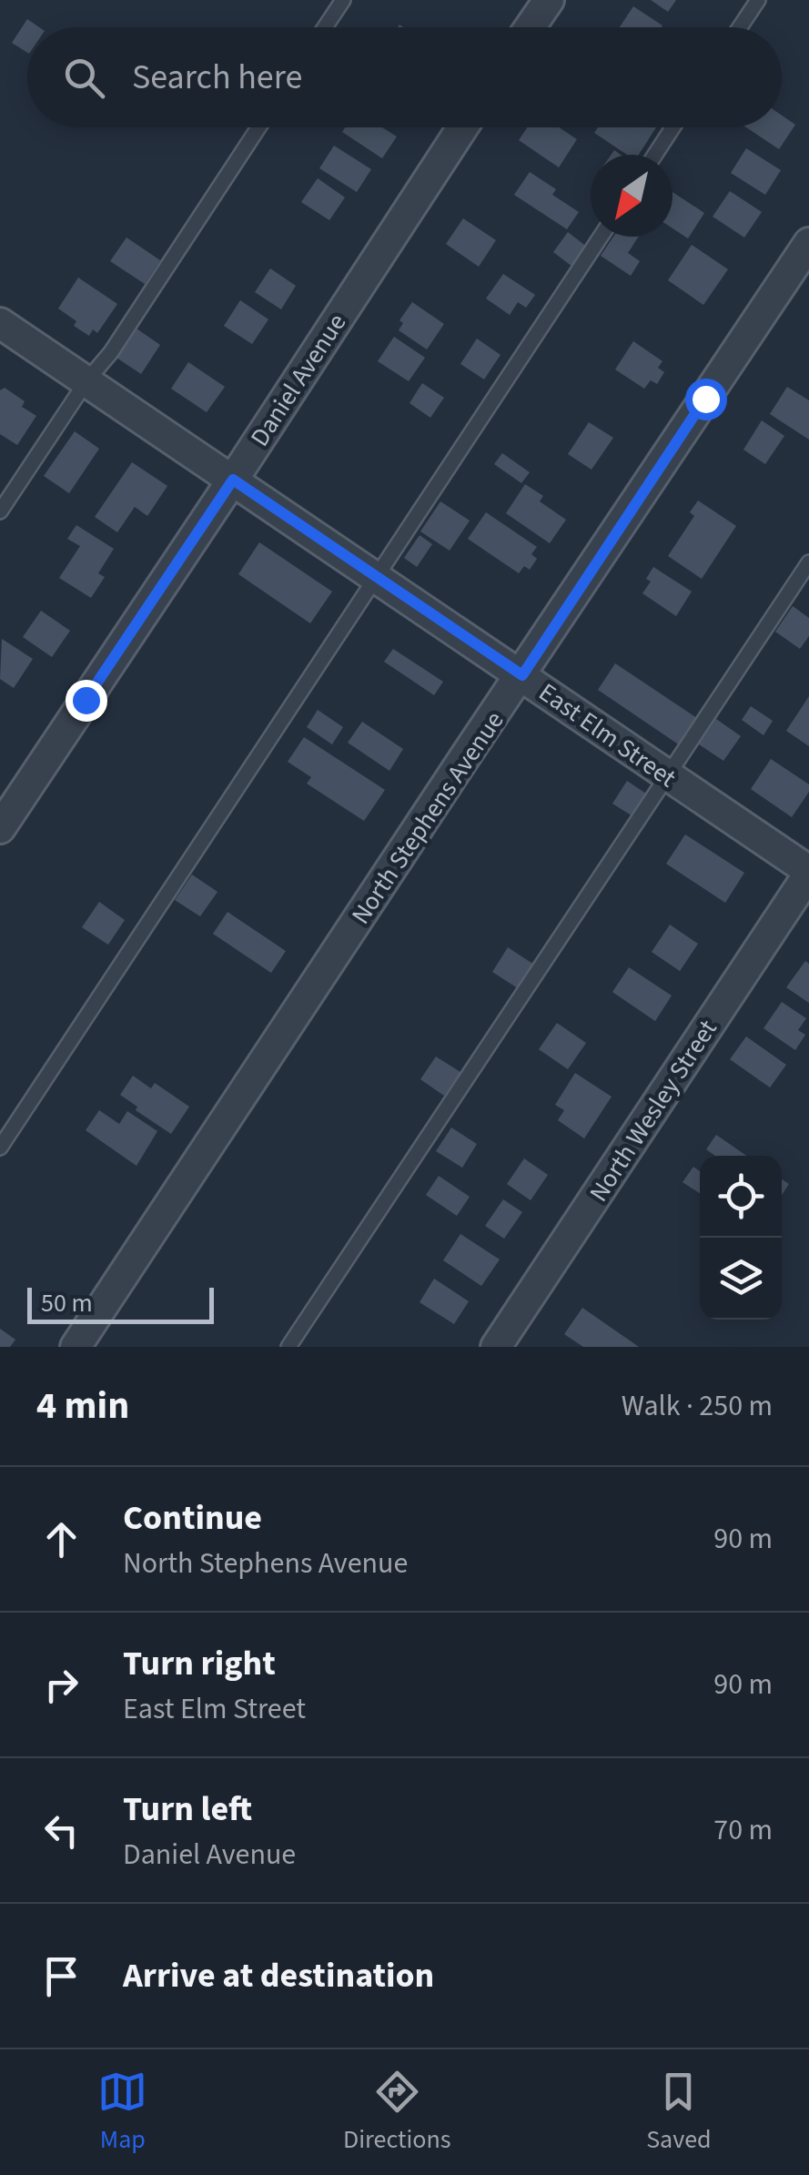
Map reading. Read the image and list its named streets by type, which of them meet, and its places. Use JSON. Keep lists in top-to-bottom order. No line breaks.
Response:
{"streets":{"street":["Daniel Avenue","East Elm Street","North Stephens Avenue","North Wesley Street"]},"crossings":[["Daniel Avenue","East Elm Street"],["East Elm Street","North Stephens Avenue"],["East Elm Street","North Wesley Street"]],"scale_bar":"50 m","north":"bottom left","page":{"search":"Search here","scale":"50 m","heading":["4 min","Walk · 250 m"],"list":[["Continue","North Stephens Avenue","90 m"],["Turn right","East Elm Street","90 m"],["Turn left","Daniel Avenue","70 m"],"Arrive at destination"],"nav":["Map","Directions","Saved"]}}
